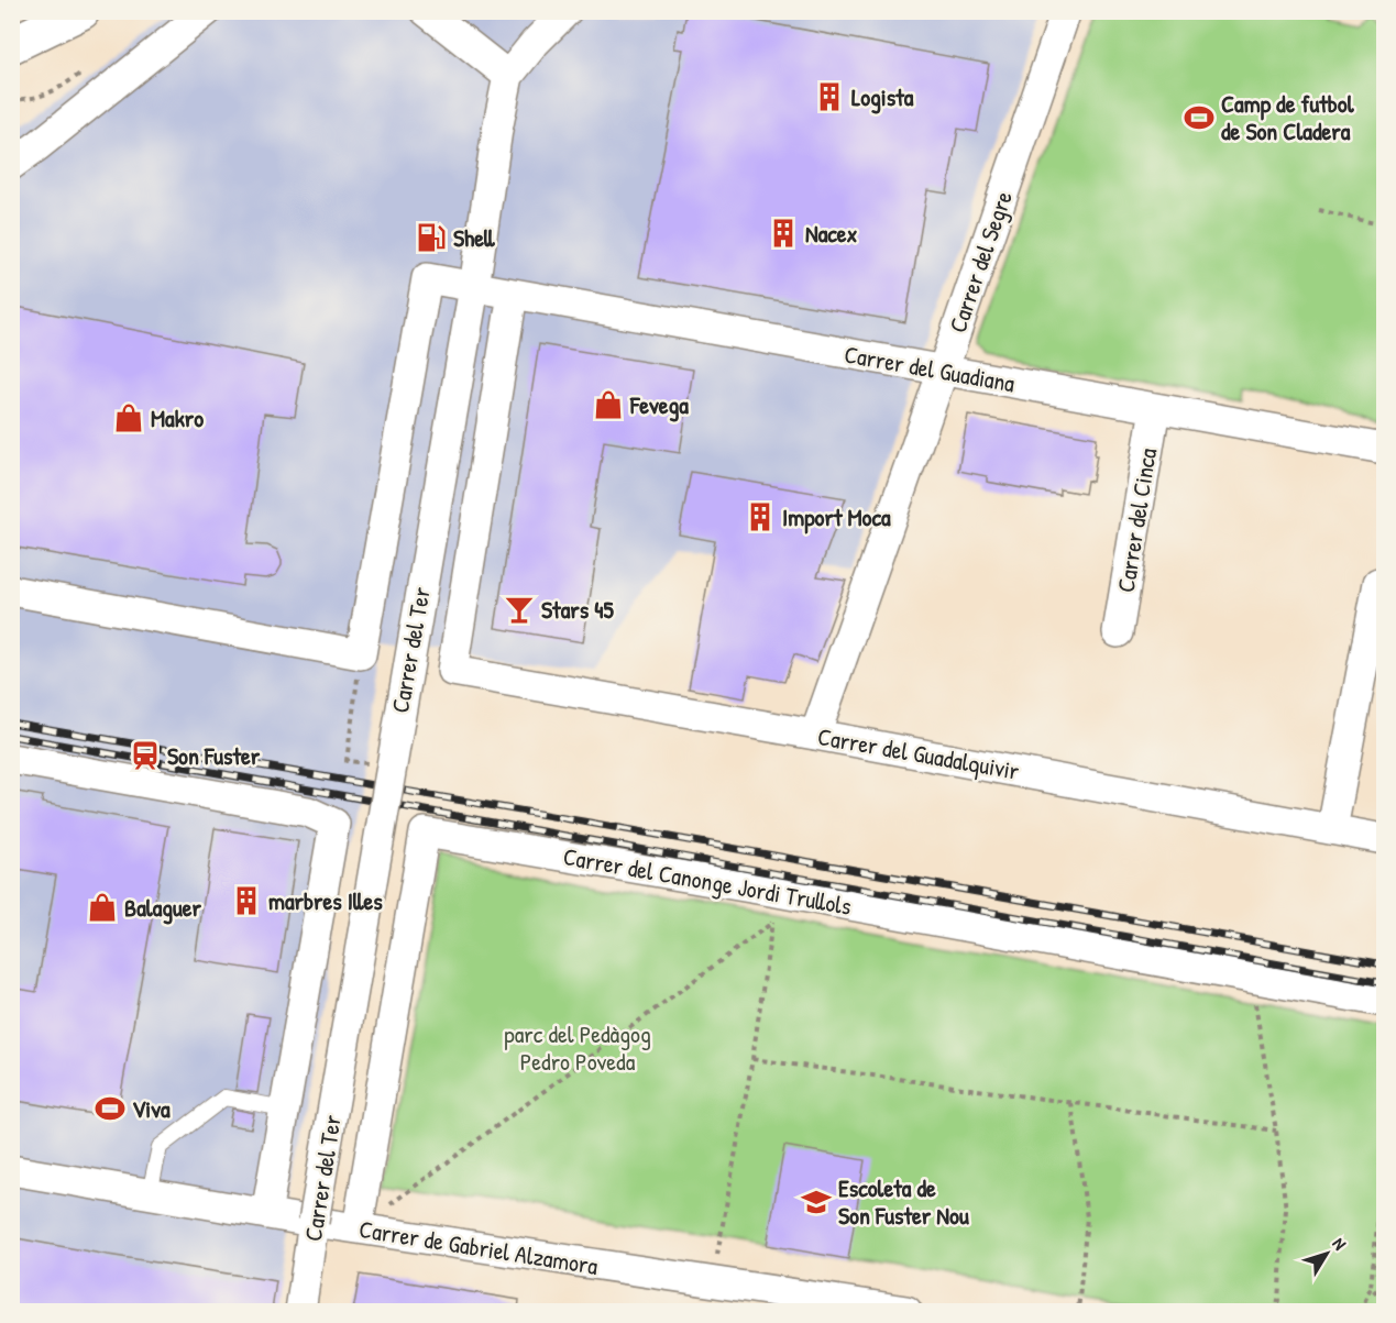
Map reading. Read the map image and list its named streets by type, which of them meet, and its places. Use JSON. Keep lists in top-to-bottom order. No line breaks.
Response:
{"streets":{"street":["Carrer del Segre","Carrer del Guadiana","Carrer del Cinca","Carrer del Ter","Carrer del Guadalquivir","Carrer del Canonge Jordi Trullols","Carrer de Gabriel Alzamora"]},"crossings":[["Carrer del Segre","Carrer del Guadiana"],["Carrer del Segre","Carrer del Guadalquivir"],["Carrer del Guadiana","Carrer del Cinca"],["Carrer del Guadiana","Carrer del Ter"],["Carrer del Ter","Carrer del Guadalquivir"],["Carrer del Ter","Carrer de Gabriel Alzamora"],["Carrer del Canonge Jordi Trullols","Carrer de Gabriel Alzamora"]],"parks":["parc del Pedàgog Pedro Poveda"],"places":{"building":["Logista","Nacex","Import Moca","marbres Illes"],"sports":["Camp de futbol de Son Cladera","Viva"],"fuel station":["Shell"],"shop":["Fevega","Makro","Balaguer"],"bar":["Stars 45"],"station":["Son Fuster"],"school or university":["Escoleta de Son Fuster Nou"]},"north":"top right"}
